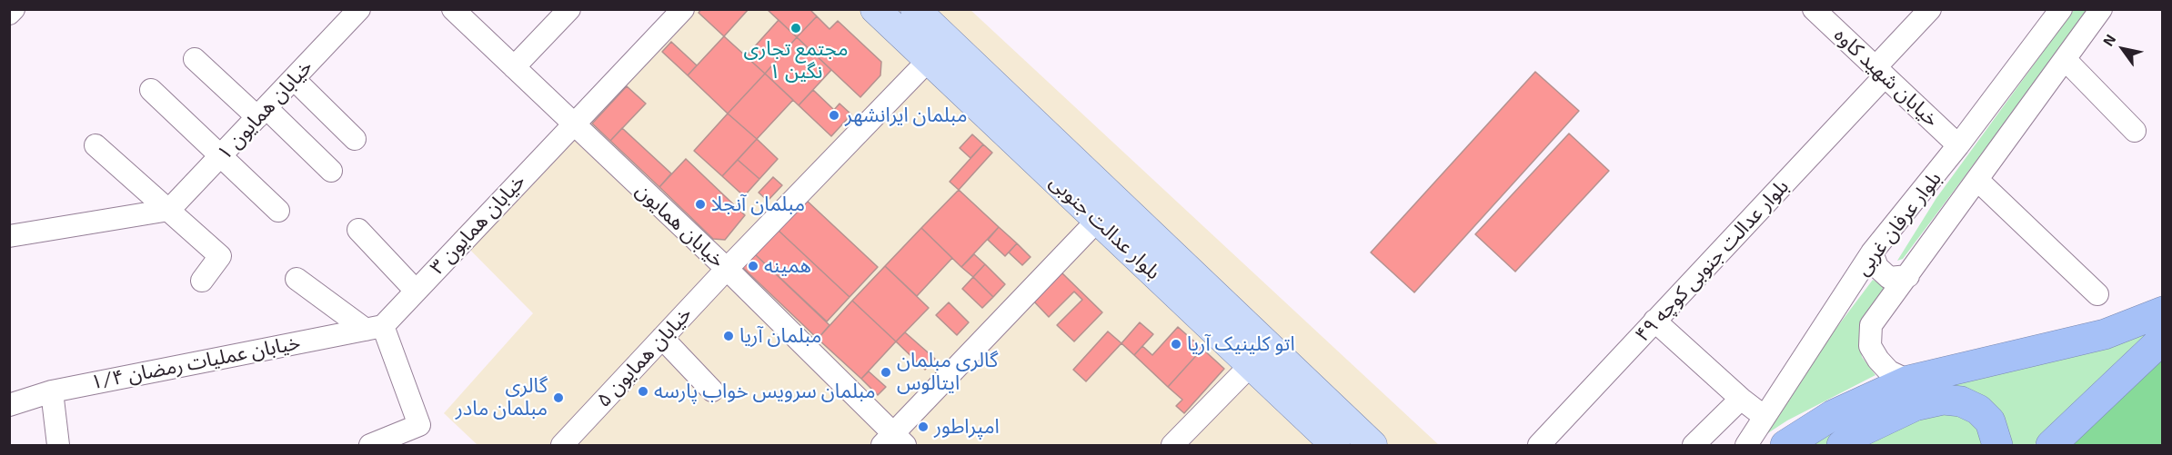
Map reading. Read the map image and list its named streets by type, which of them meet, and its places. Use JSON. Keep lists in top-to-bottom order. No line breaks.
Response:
{"streets":{"main road":["بلوار عدالت جنوبی"],"street":["خیابان شهید کاوه","خیابان همایون ۱","بلوار عرفان غربی","خیابان همایون ۳","خیابان همایون","بلوار عدالت جنوبی کوچه ۴۹","خیابان همایون ۵","خیابان عملیات رمضان ۱/۴"]},"crossings":[["خیابان شهید کاوه","بلوار عرفان غربی"],["خیابان شهید کاوه","بلوار عدالت جنوبی کوچه ۴۹"],["خیابان همایون ۳","خیابان همایون"],["خیابان همایون ۳","خیابان عملیات رمضان ۱/۴"],["خیابان همایون","خیابان همایون ۵"],["بلوار عدالت جنوبی","خیابان همایون ۵"]],"places":["مجتمع تجاری نگین ۱","مبلمان ایرانشهر","مبلمان آنجلا","همینه","مبلمان آریا","اتو کلینیک آریا","گالری مبلمان ایتالوس","مبلمان سرویس خواب پارسه","گالری مبلمان مادر","امپراطور"],"north":"top left"}
